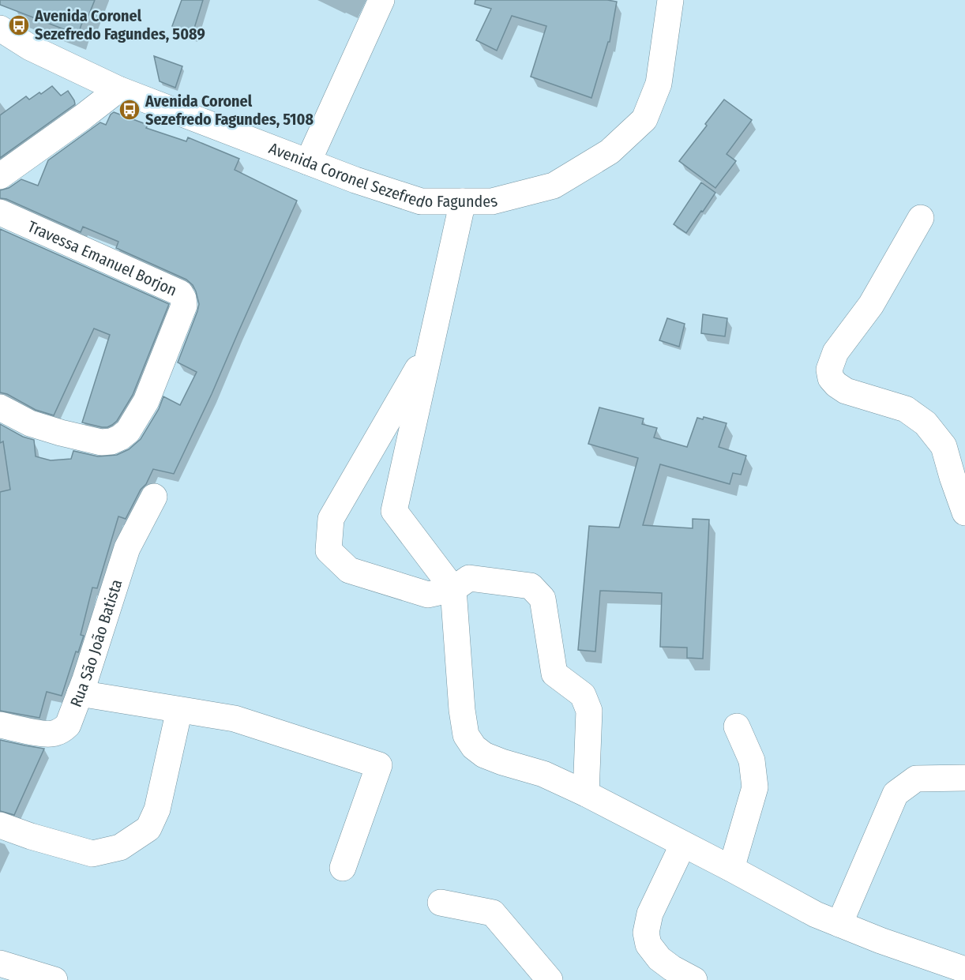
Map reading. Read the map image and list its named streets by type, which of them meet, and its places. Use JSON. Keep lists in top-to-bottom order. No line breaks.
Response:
{"streets":{"street":["Avenida Coronel Sezefredo Fagundes","Travessa Emanuel Borjon","Rua São João Batista"]},"places":{"bus stop":["Avenida Coronel Sezefredo Fagundes, 5089","Avenida Coronel Sezefredo Fagundes, 5108"]}}
